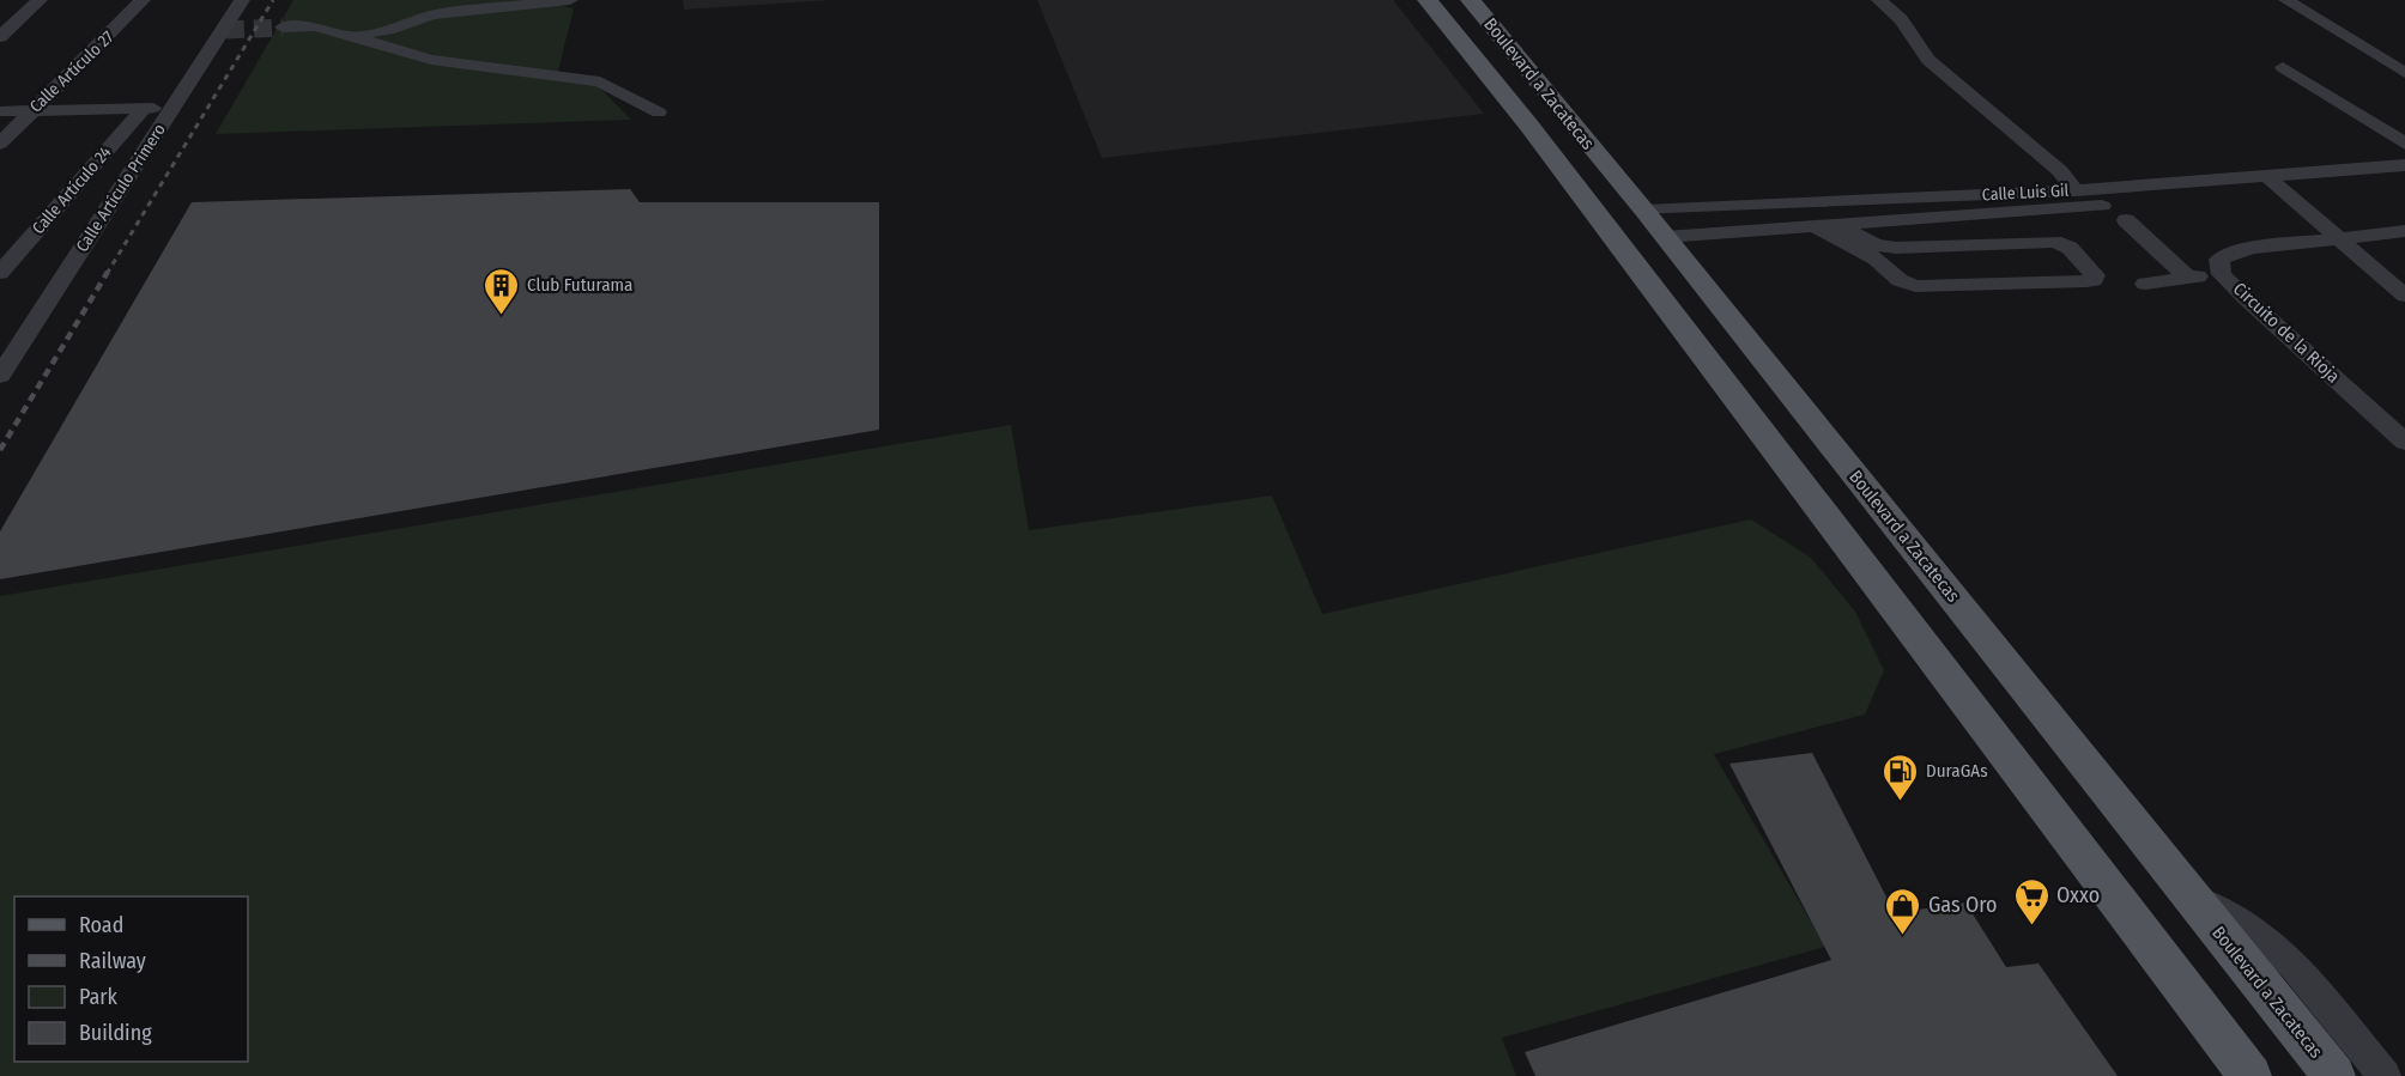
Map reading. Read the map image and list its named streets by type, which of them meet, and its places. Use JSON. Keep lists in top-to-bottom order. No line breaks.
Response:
{"streets":{"main road":["Boulevard a Zacatecas"],"street":["Calle Artículo 27","Calle Artículo Primero","Calle Artículo 24","Calle Luis Gil","Circuito de la Rioja"]},"crossings":[["Boulevard a Zacatecas","Calle Luis Gil"]],"places":{"building":["Club Futurama"],"fuel station":["DuraGAs"],"supermarket":["Oxxo"],"shop":["Gas Oro"]},"legend":["Road","Railway","Park","Building"]}
